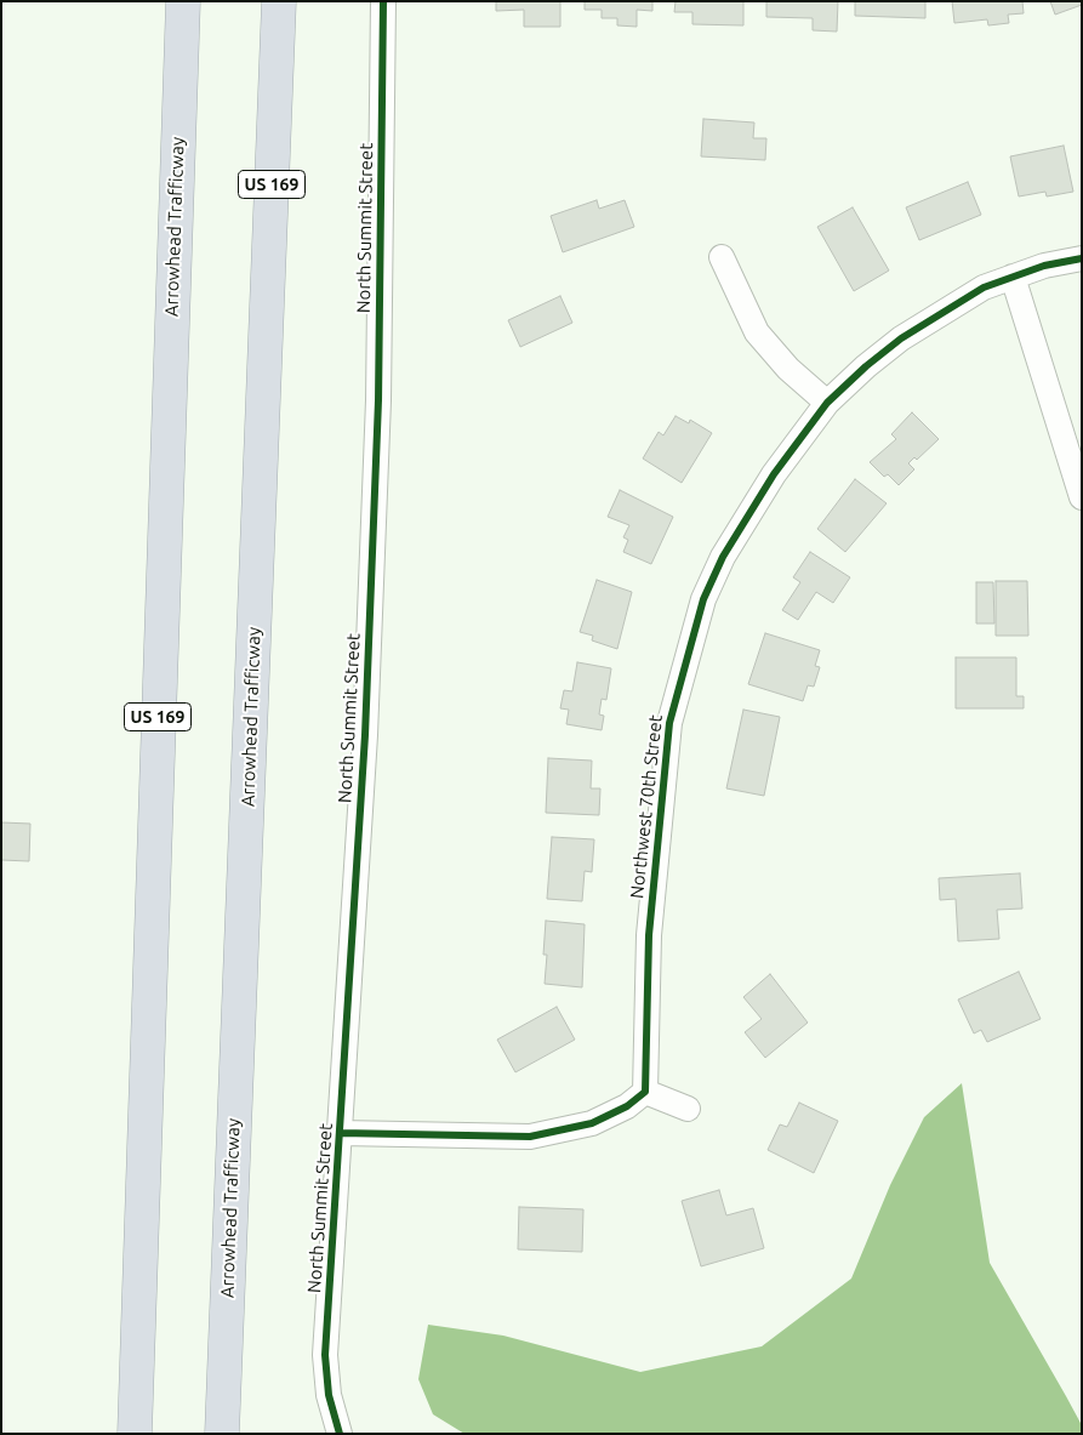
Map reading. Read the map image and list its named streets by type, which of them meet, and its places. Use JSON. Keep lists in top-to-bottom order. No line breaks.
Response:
{"streets":{"highway":["US 169","Arrowhead Trafficway"],"street":["North Summit Street","Northwest 70th Street"]}}
